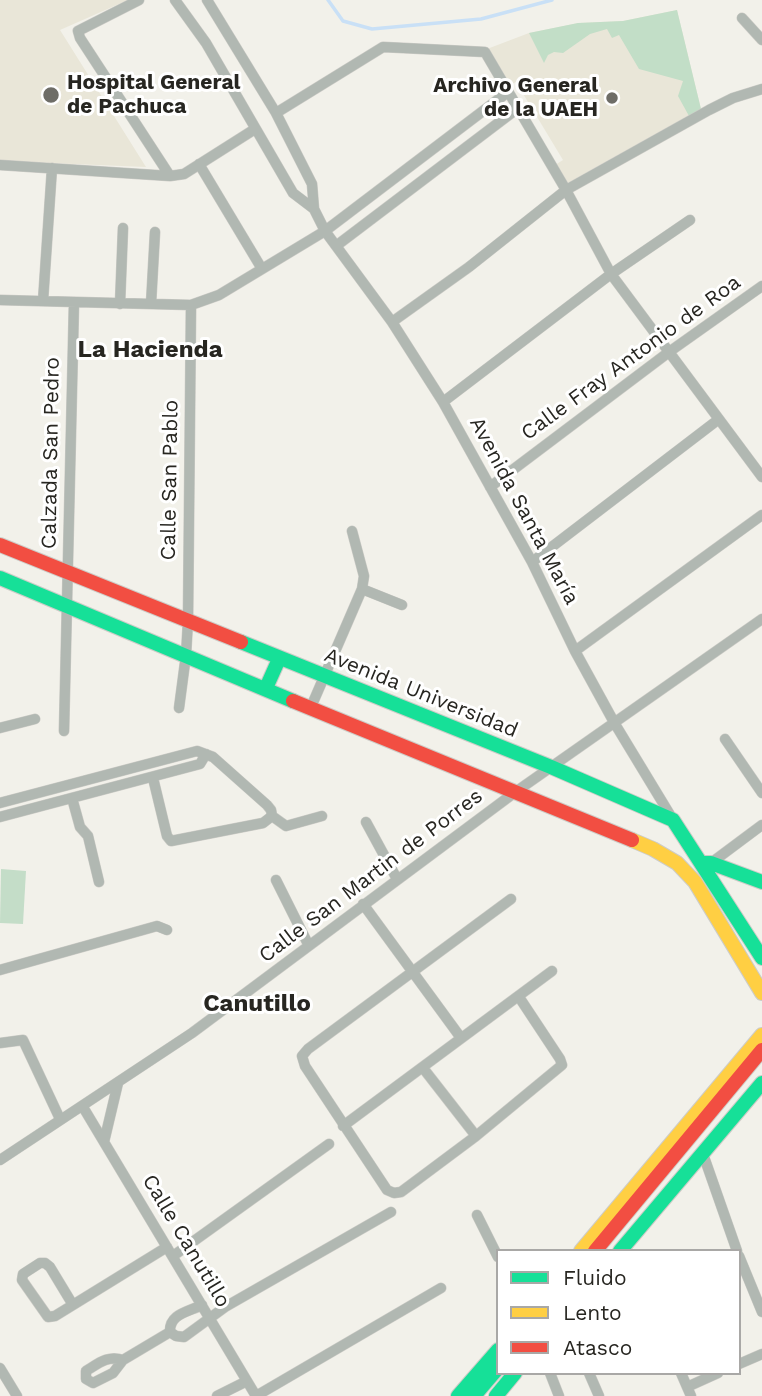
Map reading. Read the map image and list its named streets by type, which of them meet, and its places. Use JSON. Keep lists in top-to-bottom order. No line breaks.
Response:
{"streets":{"main road":["Avenida Universidad"],"street":["Calle Fray Antonio de Roa","Calzada San Pedro","Calle San Pablo","Avenida Santa María","Calle San Martin de Porres","Calle Canutillo"]},"crossings":[["Calle Fray Antonio de Roa","Avenida Santa María"],["Calzada San Pedro","Avenida Universidad"],["Calle San Pablo","Avenida Universidad"],["Avenida Santa María","Avenida Universidad"],["Avenida Santa María","Calle San Martin de Porres"],["Avenida Universidad","Calle San Martin de Porres"],["Calle San Martin de Porres","Calle Canutillo"]],"districts":["La Hacienda","Canutillo"],"places":["Hospital General de Pachuca","Archivo General de la UAEH"],"legend":["Fluido","Lento","Atasco"]}
